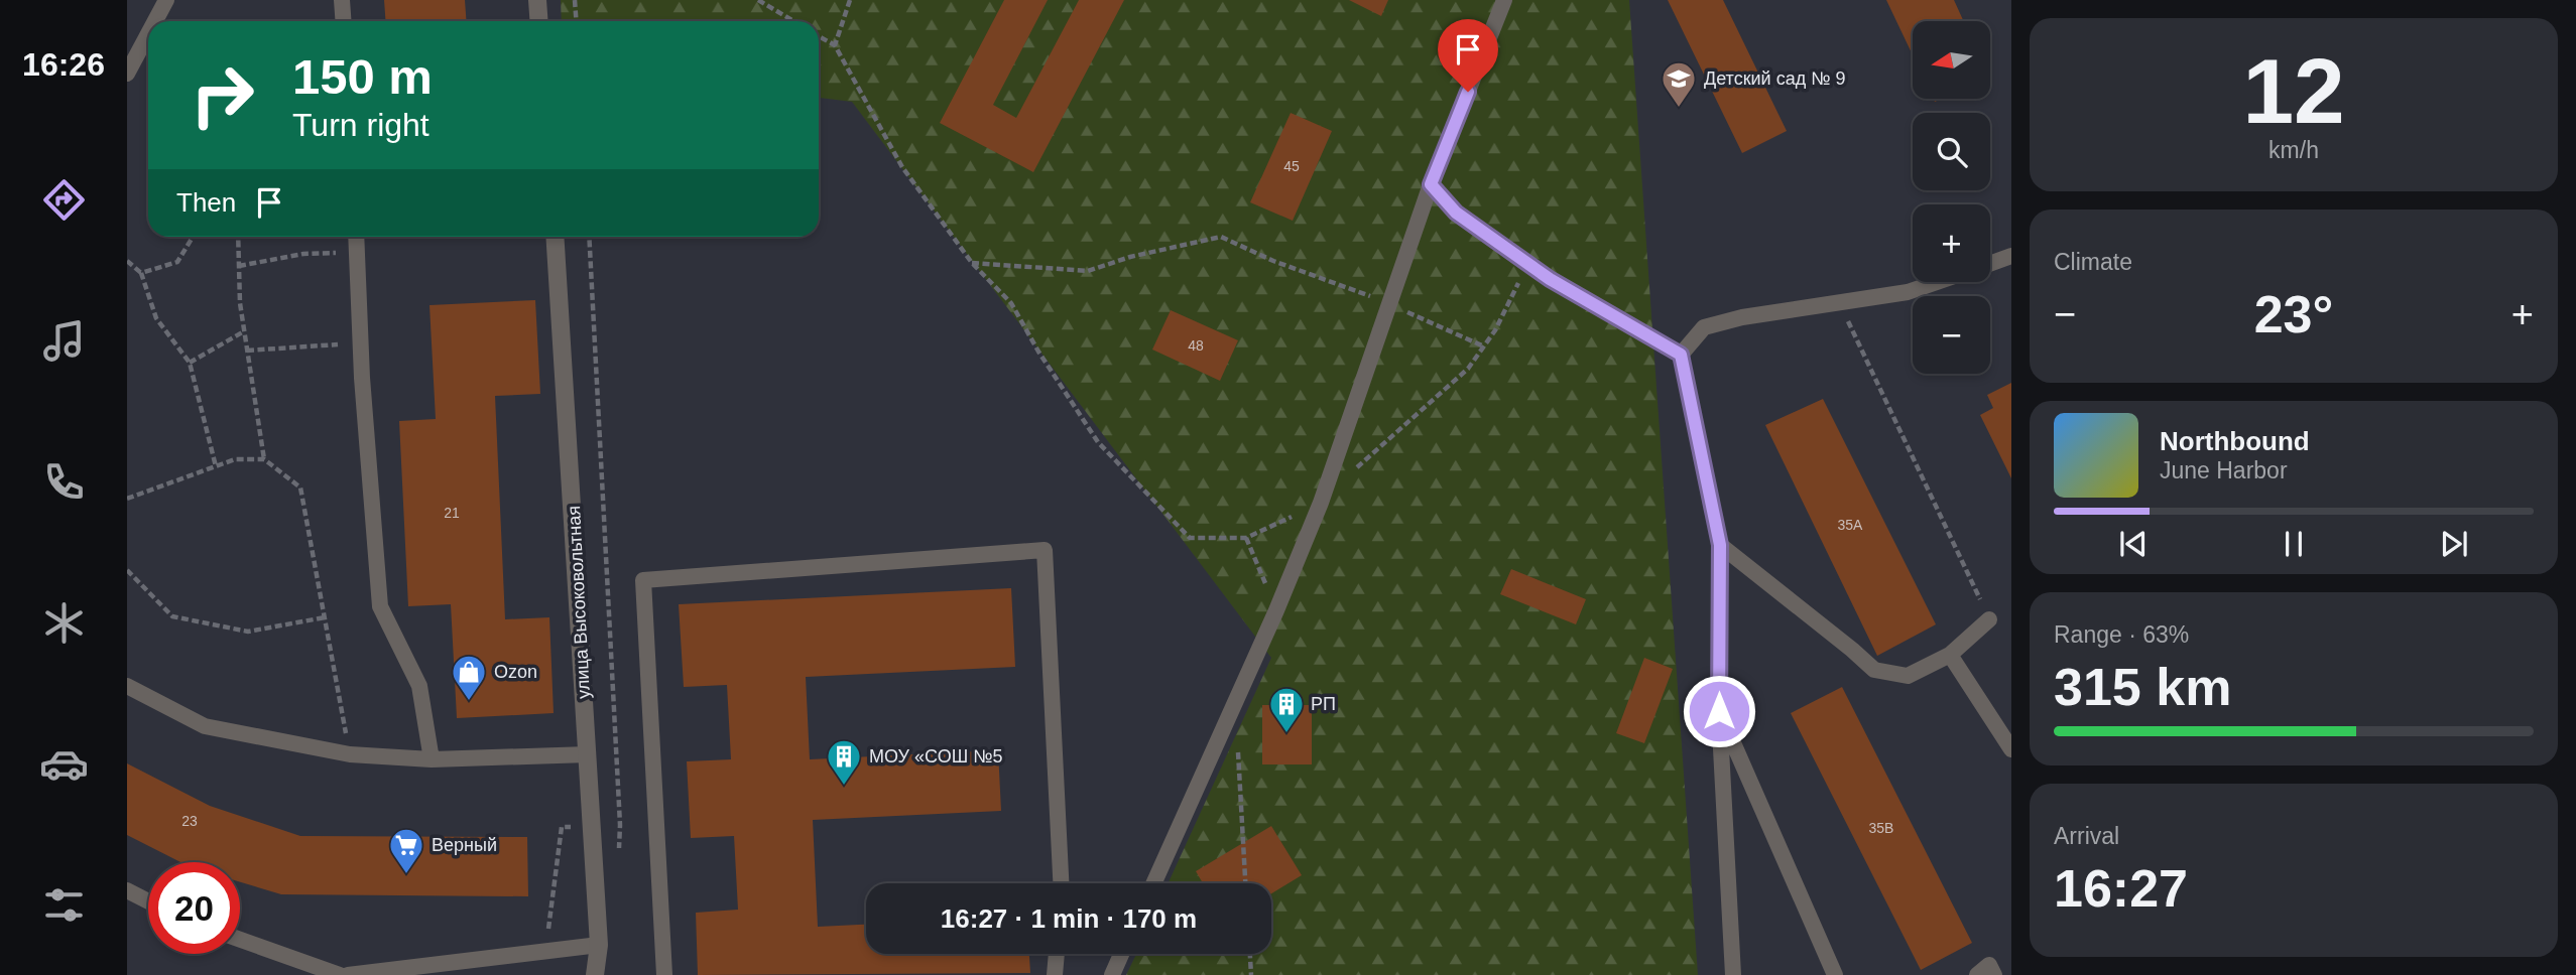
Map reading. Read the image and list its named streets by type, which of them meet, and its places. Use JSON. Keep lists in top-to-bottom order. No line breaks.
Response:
{"streets":{"street":["улица Высоковольтная"]},"places":{"school or university":["Детский сад № 9"],"shop":["Ozon"],"building":["РП","МОУ «СОШ №5"],"supermarket":["Верный"]},"house_numbers":["45","48","21","35А","23","35В"],"north":"left","page":{"tabs":"16:26","tile":[["12","km/h"],"Climate",["Range · 63%","315 km"],["Arrival","16:27"]],"map_buttons":["+","−"],"turn":["150 m","Turn right"],"then":"Then","heat":["−","23°","+"],"song":["Northbound","June Harbor"],"limit":"20","trip":"16:27 · 1 min · 170 m"}}
